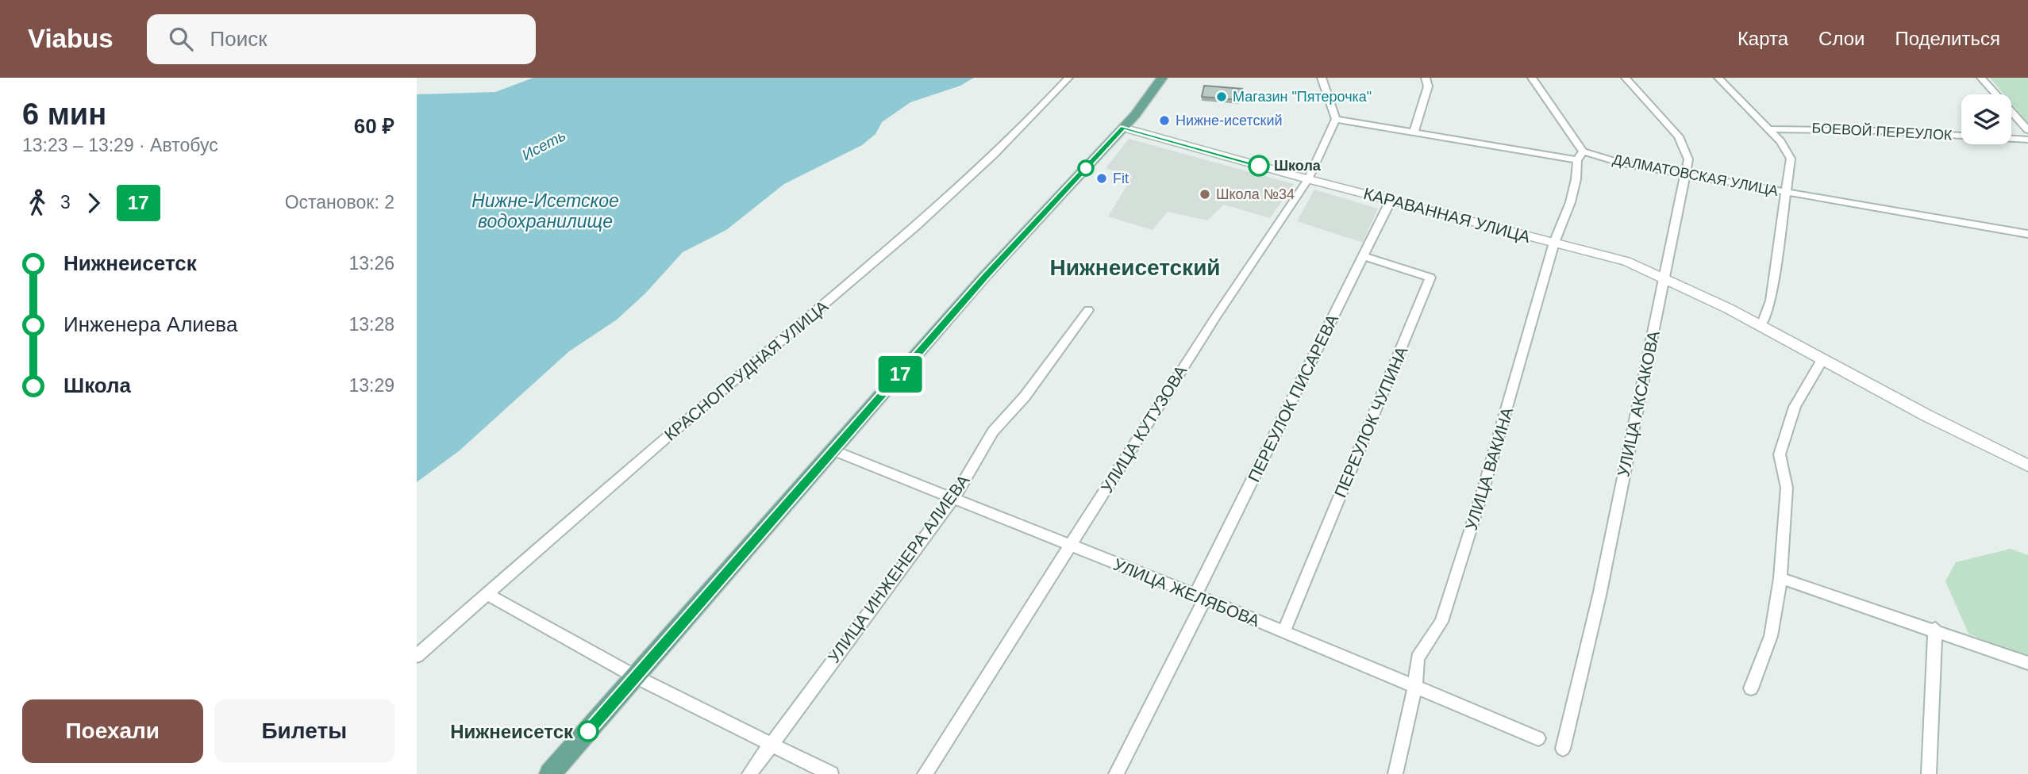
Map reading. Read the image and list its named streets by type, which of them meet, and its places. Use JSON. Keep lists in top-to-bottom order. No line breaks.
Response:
{"streets":{"street":["БОЕВОЙ ПЕРЕУЛОК","ДАЛМАТОВСКАЯ УЛИЦА","КАРАВАННАЯ УЛИЦА","КРАСНОПРУДНАЯ УЛИЦА","ПЕРЕУЛОК ПИСАРЕВА","УЛИЦА АКСАКОВА","ПЕРЕУЛОК ЧУПИНА","УЛИЦА КУТУЗОВА","УЛИЦА ВАКИНА","УЛИЦА ИНЖЕНЕРА АЛИЕВА","УЛИЦА ЖЕЛЯБОВА"]},"crossings":[["ДАЛМАТОВСКАЯ УЛИЦА","УЛИЦА АКСАКОВА"],["ДАЛМАТОВСКАЯ УЛИЦА","УЛИЦА КУТУЗОВА"],["ДАЛМАТОВСКАЯ УЛИЦА","УЛИЦА ВАКИНА"],["КАРАВАННАЯ УЛИЦА","ПЕРЕУЛОК ПИСАРЕВА"],["КАРАВАННАЯ УЛИЦА","УЛИЦА АКСАКОВА"],["КАРАВАННАЯ УЛИЦА","УЛИЦА КУТУЗОВА"],["КАРАВАННАЯ УЛИЦА","УЛИЦА ВАКИНА"],["ПЕРЕУЛОК ПИСАРЕВА","ПЕРЕУЛОК ЧУПИНА"],["ПЕРЕУЛОК ПИСАРЕВА","УЛИЦА ЖЕЛЯБОВА"],["ПЕРЕУЛОК ЧУПИНА","УЛИЦА ЖЕЛЯБОВА"],["УЛИЦА КУТУЗОВА","УЛИЦА ЖЕЛЯБОВА"],["УЛИЦА ВАКИНА","УЛИЦА ЖЕЛЯБОВА"],["УЛИЦА ИНЖЕНЕРА АЛИЕВА","УЛИЦА ЖЕЛЯБОВА"]],"districts":["Нижнеисетский"],"water":["Исеть","Нижне-Исетское водохранилище"],"places":["Магазин \"Пятерочка\"","Нижне-исетский","Школа","Fit","Школа №34","Нижнеисетск"],"lines":["bus line 17"],"page":{"header":"Viabus","search":"Поиск","nav":["Карта","Слои","Поделиться"],"heading":["6 мин","13:23 – 13:29 · Автобус","60 ₽"],"on_map":"17","legs":["3","17","Остановок: 2"],"list":[{"name":"Нижнеисетск","value":"13:26"},{"name":"Инженера Алиева","value":"13:28"},{"name":"Школа","value":"13:29"}],"buttons":["Поехали","Билеты"]}}
